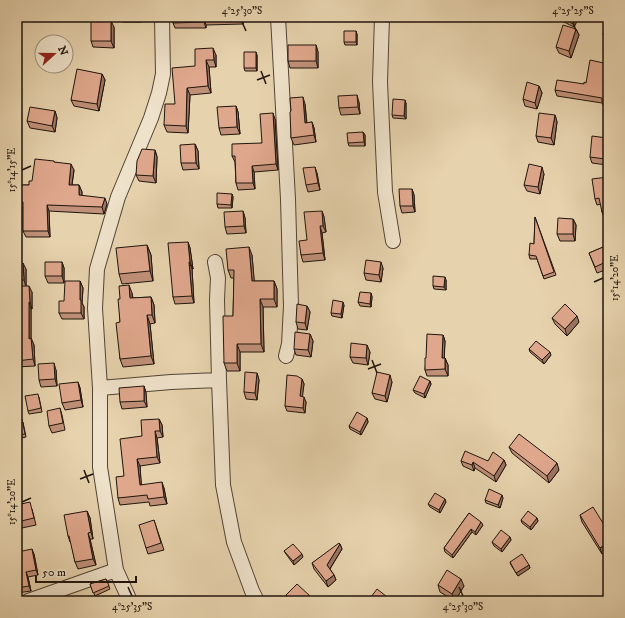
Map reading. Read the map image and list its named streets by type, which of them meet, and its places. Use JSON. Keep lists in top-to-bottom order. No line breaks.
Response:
{"scale_bar":"50 m","north":"right","coordinates":["4°25'30\"S","4°25'25\"S","15°14'15\"E","15°14'20\"E","4°25'35\"S"]}
